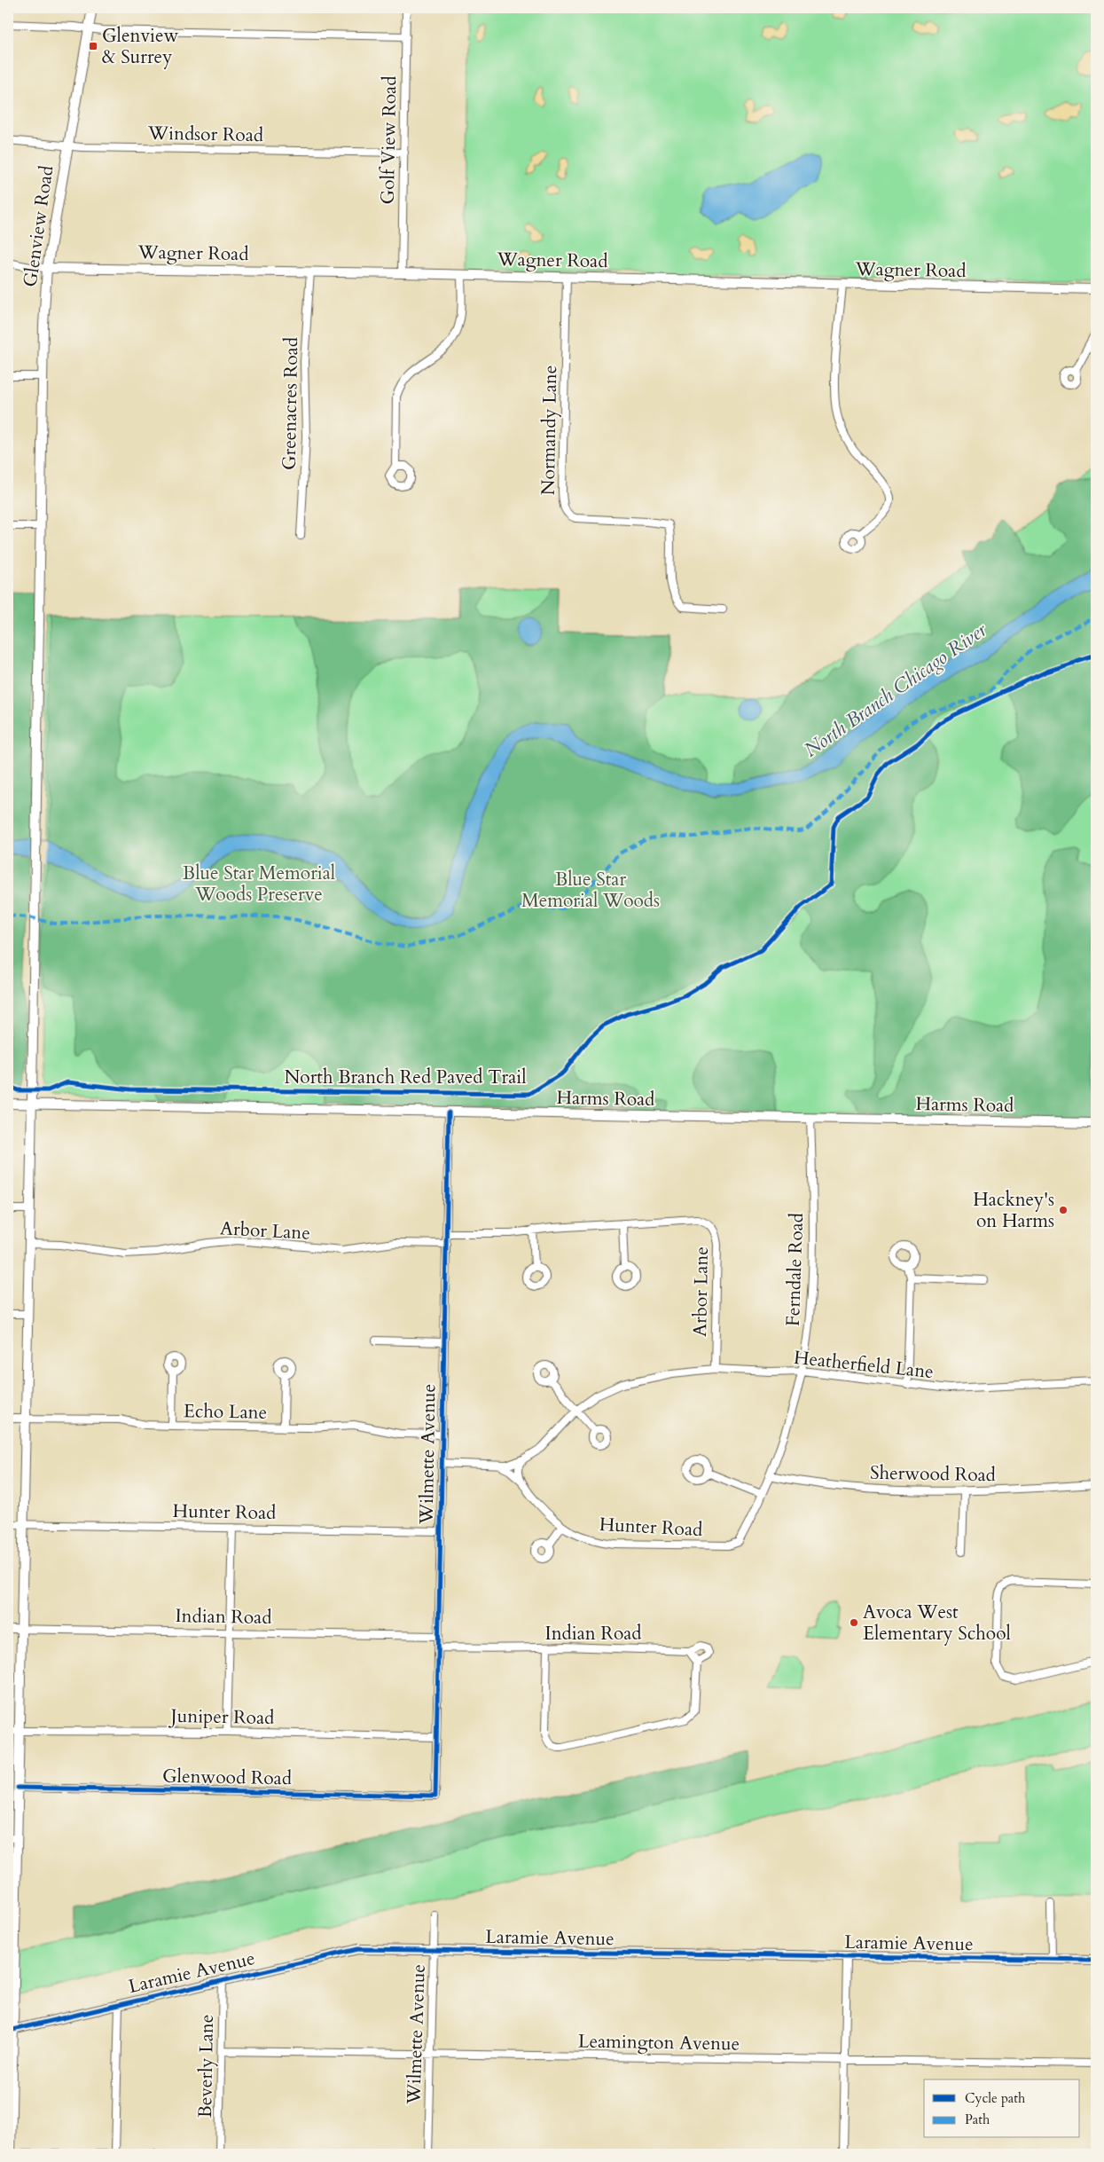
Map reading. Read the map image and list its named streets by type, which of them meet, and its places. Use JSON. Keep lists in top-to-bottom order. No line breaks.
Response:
{"streets":{"main road":["Glenview Road","Wagner Road","Harms Road","Laramie Avenue"],"street":["Windsor Road","Golf View Road","Greenacres Road","Normandy Lane","Arbor Lane","Ferndale Road","Heatherfield Lane","Echo Lane","Wilmette Avenue","Sherwood Road","Hunter Road","Indian Road","Juniper Road","Glenwood Road","Leamington Avenue","Beverly Lane"],"cycle path":["North Branch Red Paved Trail"]},"crossings":[["Windsor Road","Golf View Road"],["Windsor Road","Glenview Road"],["Golf View Road","Wagner Road"],["Glenview Road","Wagner Road"],["Glenview Road","Harms Road"],["Glenview Road","Arbor Lane"],["Glenview Road","Echo Lane"],["Glenview Road","Hunter Road"],["Glenview Road","Indian Road"],["Glenview Road","Juniper Road"],["Glenview Road","Glenwood Road"],["Glenview Road","Laramie Avenue"],["Wagner Road","Greenacres Road"],["Wagner Road","Normandy Lane"],["Harms Road","Ferndale Road"],["Harms Road","Wilmette Avenue"],["Arbor Lane","Heatherfield Lane"],["Arbor Lane","Wilmette Avenue"],["Ferndale Road","Heatherfield Lane"],["Ferndale Road","Sherwood Road"],["Ferndale Road","Hunter Road"],["Heatherfield Lane","Hunter Road"],["Echo Lane","Wilmette Avenue"],["Wilmette Avenue","Hunter Road"],["Wilmette Avenue","Indian Road"],["Wilmette Avenue","Juniper Road"],["Wilmette Avenue","Glenwood Road"],["Wilmette Avenue","Laramie Avenue"],["Wilmette Avenue","Leamington Avenue"],["Laramie Avenue","Beverly Lane"],["Leamington Avenue","Beverly Lane"]],"water":["North Branch Chicago River"],"parks":["Blue Star Memorial Woods Preserve","Blue Star Memorial Woods"],"places":{"transit":["Glenview & Surrey"],"other":["Hackney's on Harms","Avoca West Elementary School"]},"legend":["Cycle path","Path"]}
